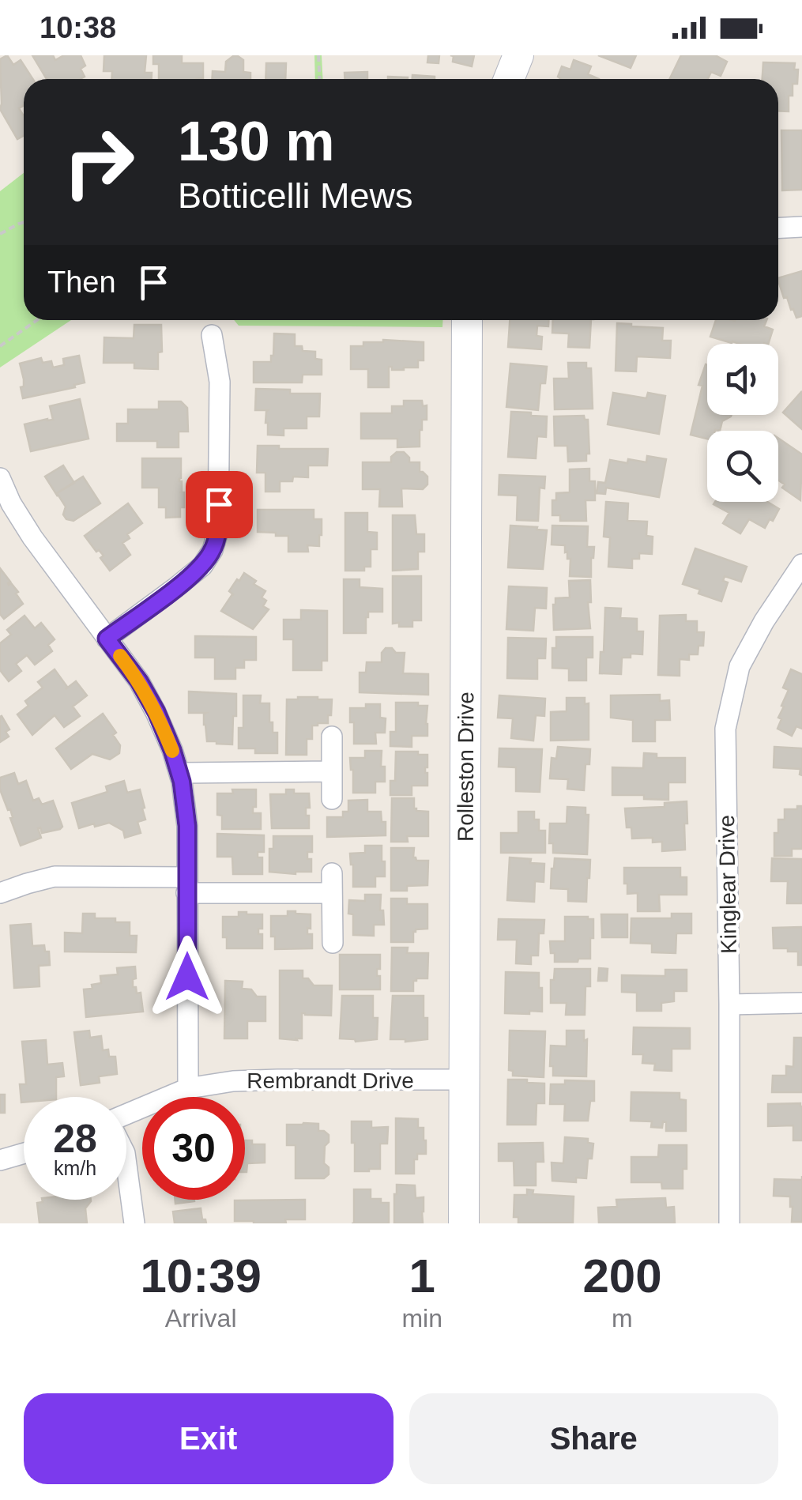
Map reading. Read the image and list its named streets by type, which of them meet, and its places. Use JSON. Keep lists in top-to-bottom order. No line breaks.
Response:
{"streets":{"main road":["Rolleston Drive"],"street":["Kinglear Drive","Rembrandt Drive"]},"crossings":[["Rolleston Drive","Rembrandt Drive"]],"page":{"status":"10:38","turn":["130 m","Botticelli Mews"],"then":"Then","speed":"28 km/h","limit":"30","eta":["10:39","Arrival","1","min","200","m"],"buttons":["Exit","Share"]}}
